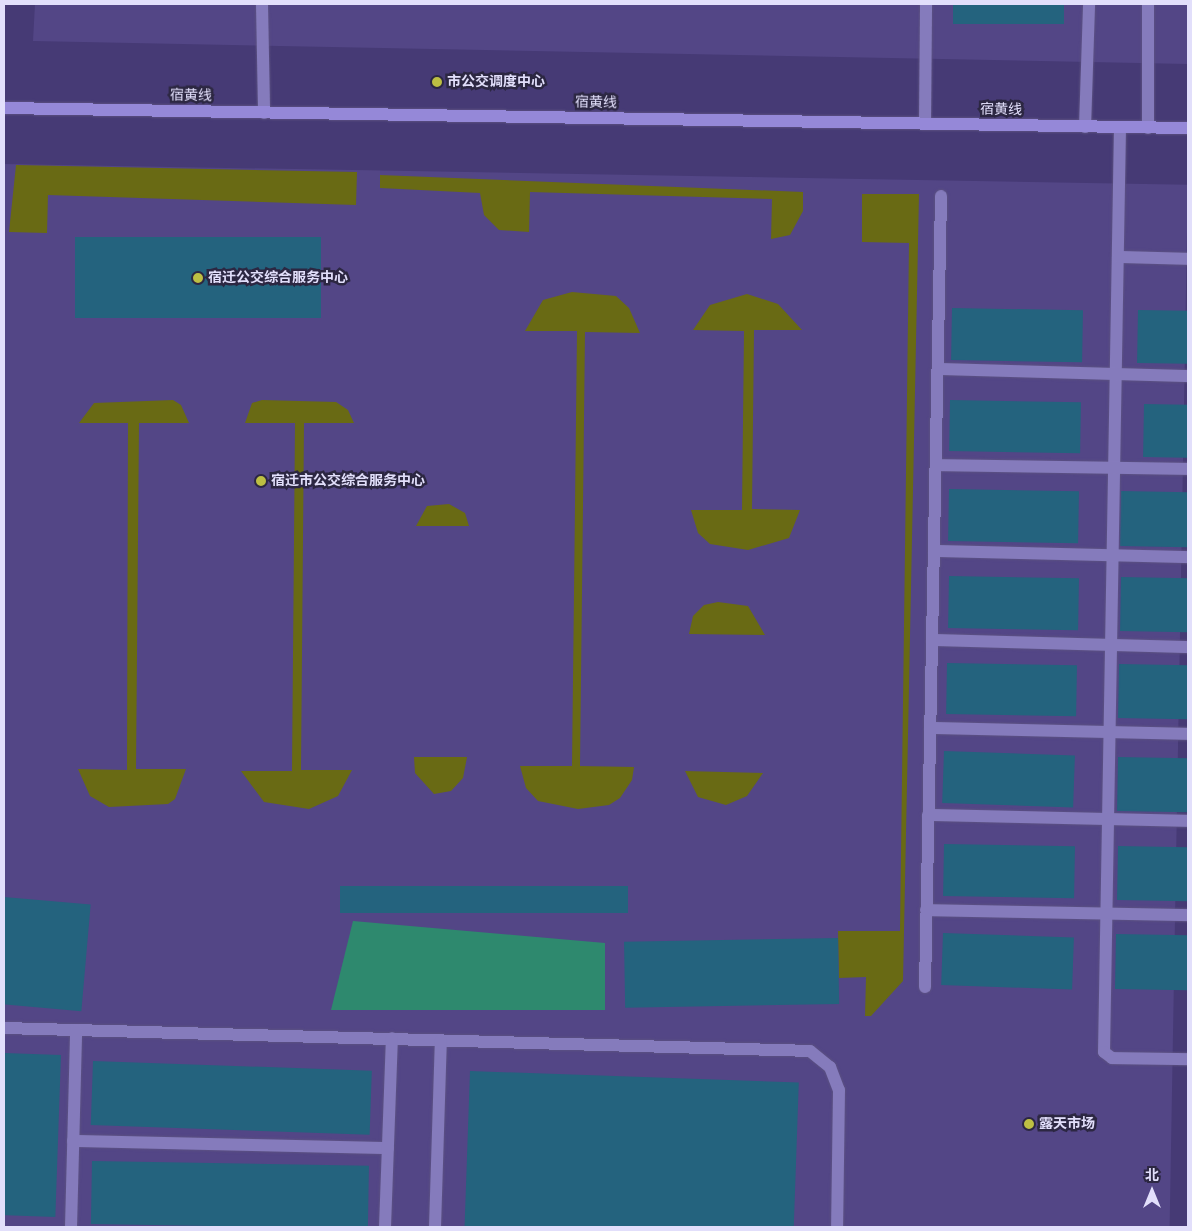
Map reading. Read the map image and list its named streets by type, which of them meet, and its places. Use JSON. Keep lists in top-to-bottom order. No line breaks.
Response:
{"streets":{"main road":["宿黄线"]},"places":["市公交调度中心","宿迁公交综合服务中心","宿迁市公交综合服务中心","露天市场"],"north":"top"}
